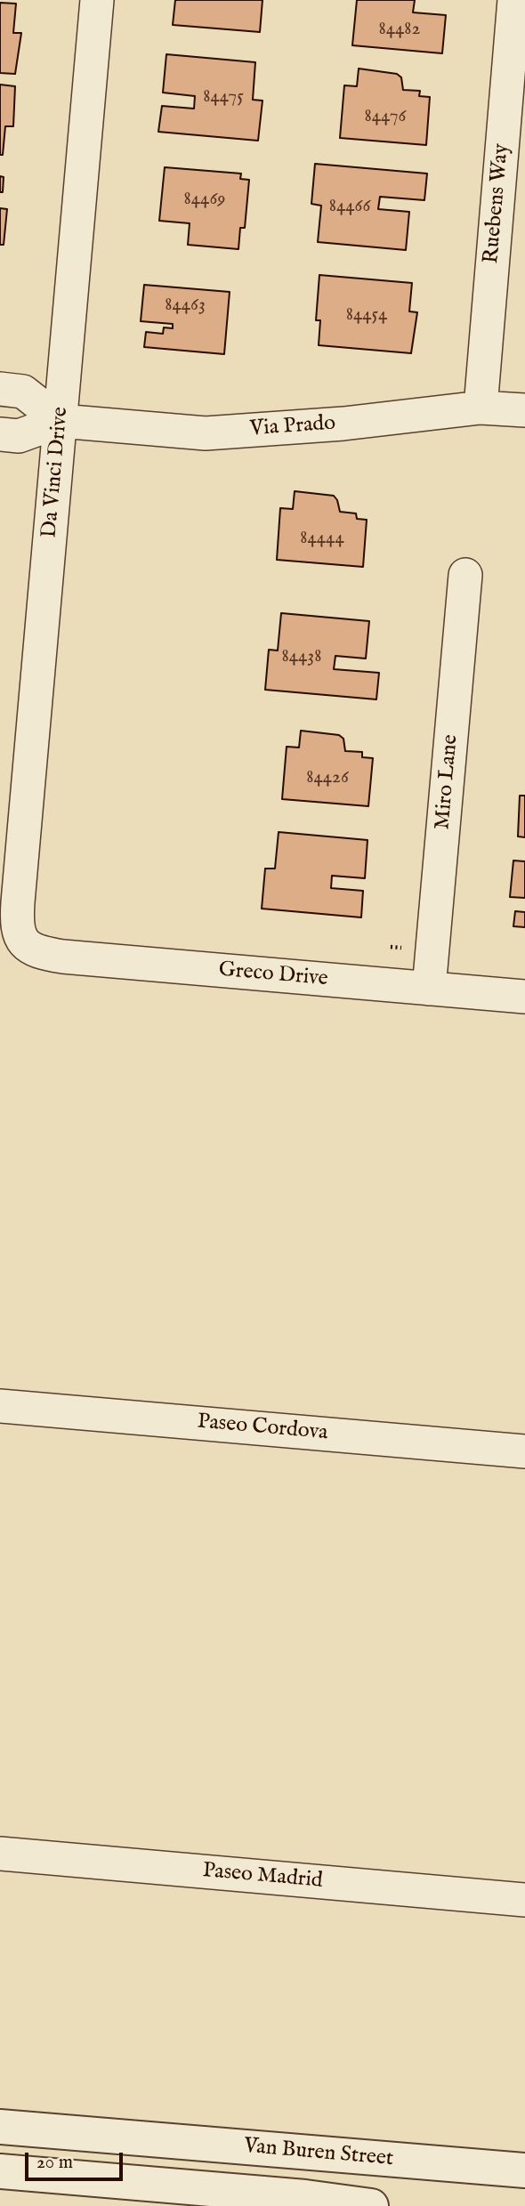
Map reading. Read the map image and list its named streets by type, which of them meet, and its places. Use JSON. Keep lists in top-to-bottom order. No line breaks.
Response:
{"streets":{"street":["Ruebens Way","Via Prado","Da Vinci Drive","Miro Lane","Greco Drive","Paseo Cordova","Paseo Madrid","Van Buren Street"]},"crossings":[["Ruebens Way","Via Prado"],["Via Prado","Da Vinci Drive"],["Da Vinci Drive","Greco Drive"],["Miro Lane","Greco Drive"]],"house_numbers":["84482","84475","84476","84469","84466","84463","84454","84444","84438","84426"],"scale_bar":"20 m"}
